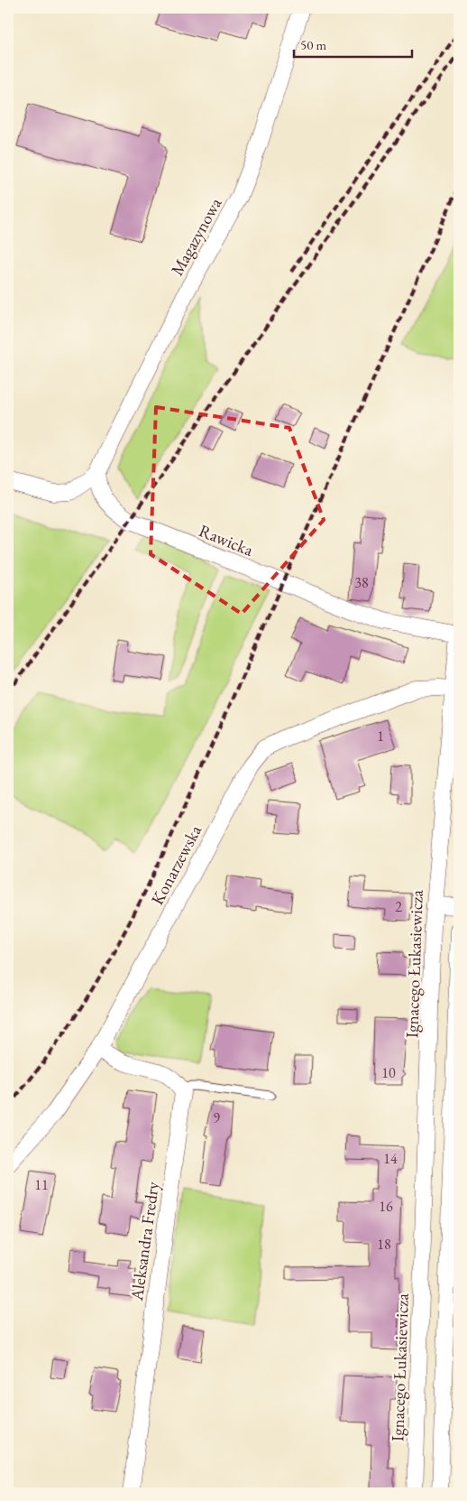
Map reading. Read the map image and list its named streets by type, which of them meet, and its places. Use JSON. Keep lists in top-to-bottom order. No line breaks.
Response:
{"streets":{"street":["Magazynowa","Rawicka","Konarzewska","Ignacego Łukasiewicza","Aleksandra Fredry"]},"crossings":[["Magazynowa","Rawicka"],["Rawicka","Ignacego Łukasiewicza"],["Konarzewska","Ignacego Łukasiewicza"]],"house_numbers":["38","1","2","10","9","14","11","16","18"],"scale_bar":"50 m"}
